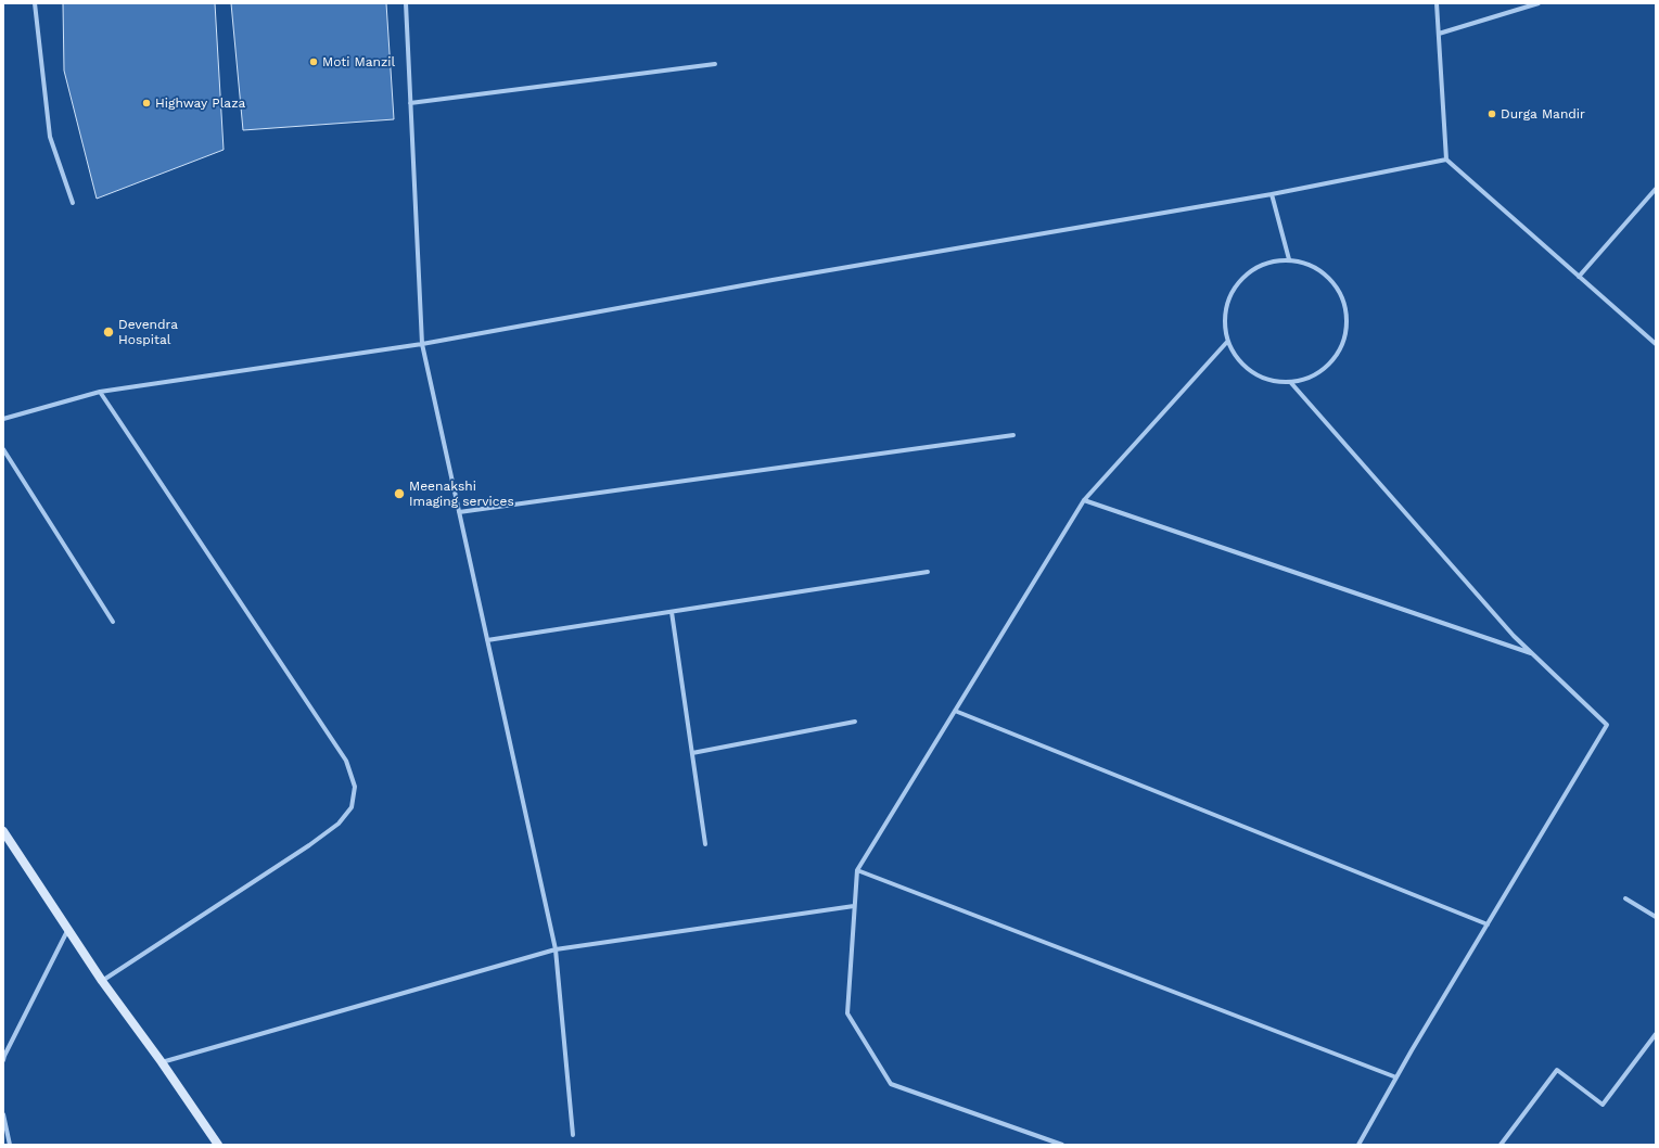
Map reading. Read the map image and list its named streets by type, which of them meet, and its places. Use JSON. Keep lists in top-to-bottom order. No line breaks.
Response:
{"places":["Moti Manzil","Highway Plaza","Durga Mandir","Devendra Hospital","Meenakshi Imaging services"]}
